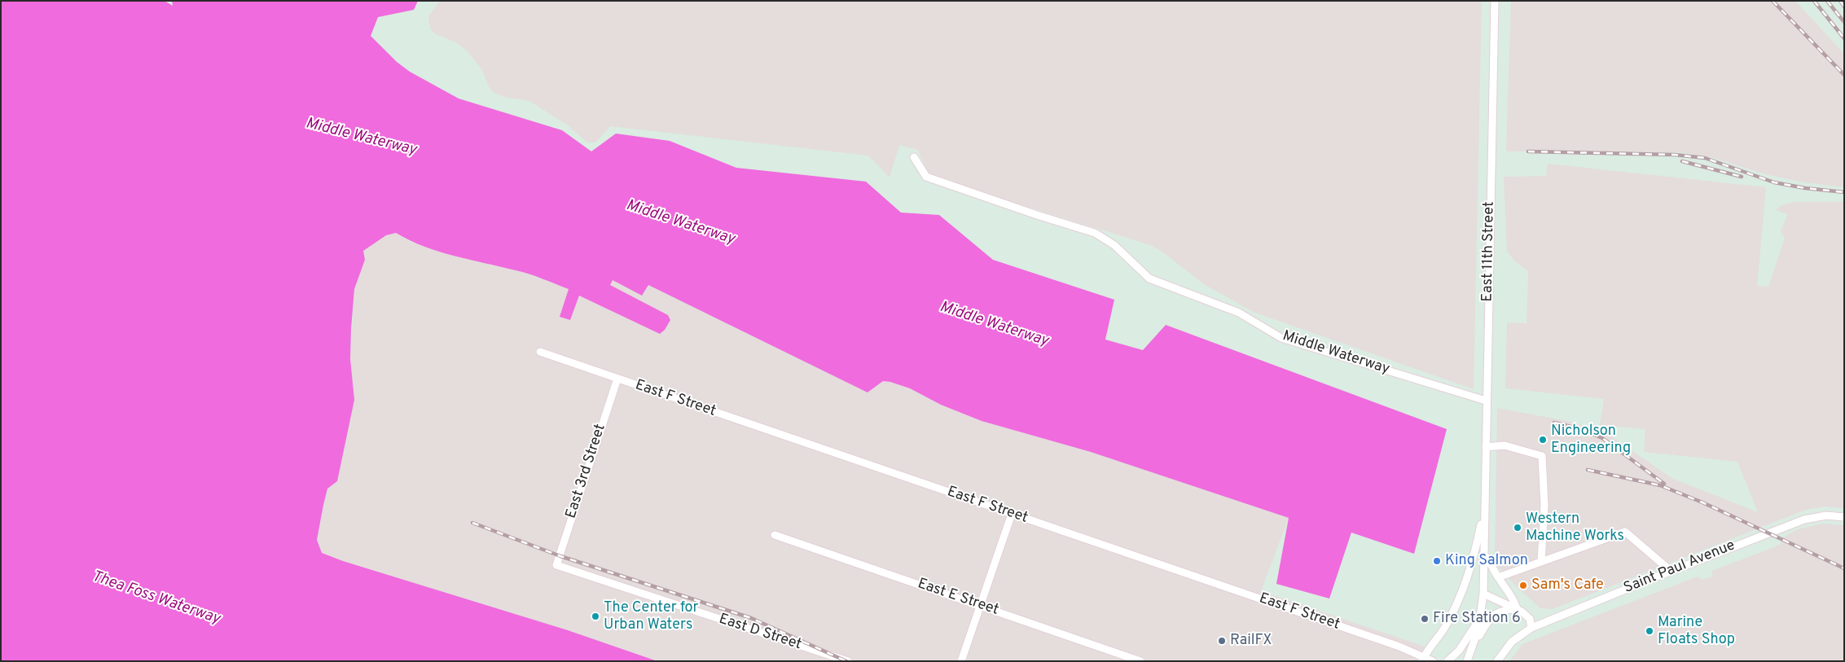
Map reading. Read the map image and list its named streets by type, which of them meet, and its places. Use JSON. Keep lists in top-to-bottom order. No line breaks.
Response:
{"streets":{"street":["East 11th Street","Middle Waterway","East F Street","East 3rd Street","Saint Paul Avenue","East E Street","East D Street"]},"crossings":[["East 11th Street","Middle Waterway"],["East 11th Street","East F Street"],["East F Street","East 3rd Street"],["East 3rd Street","East D Street"]],"water":["Middle Waterway","Thea Foss Waterway"],"places":["Nicholson Engineering","Western Machine Works","King Salmon","Sam's Cafe","The Center for Urban Waters","Fire Station 6","Marine Floats Shop","RailFX"]}
